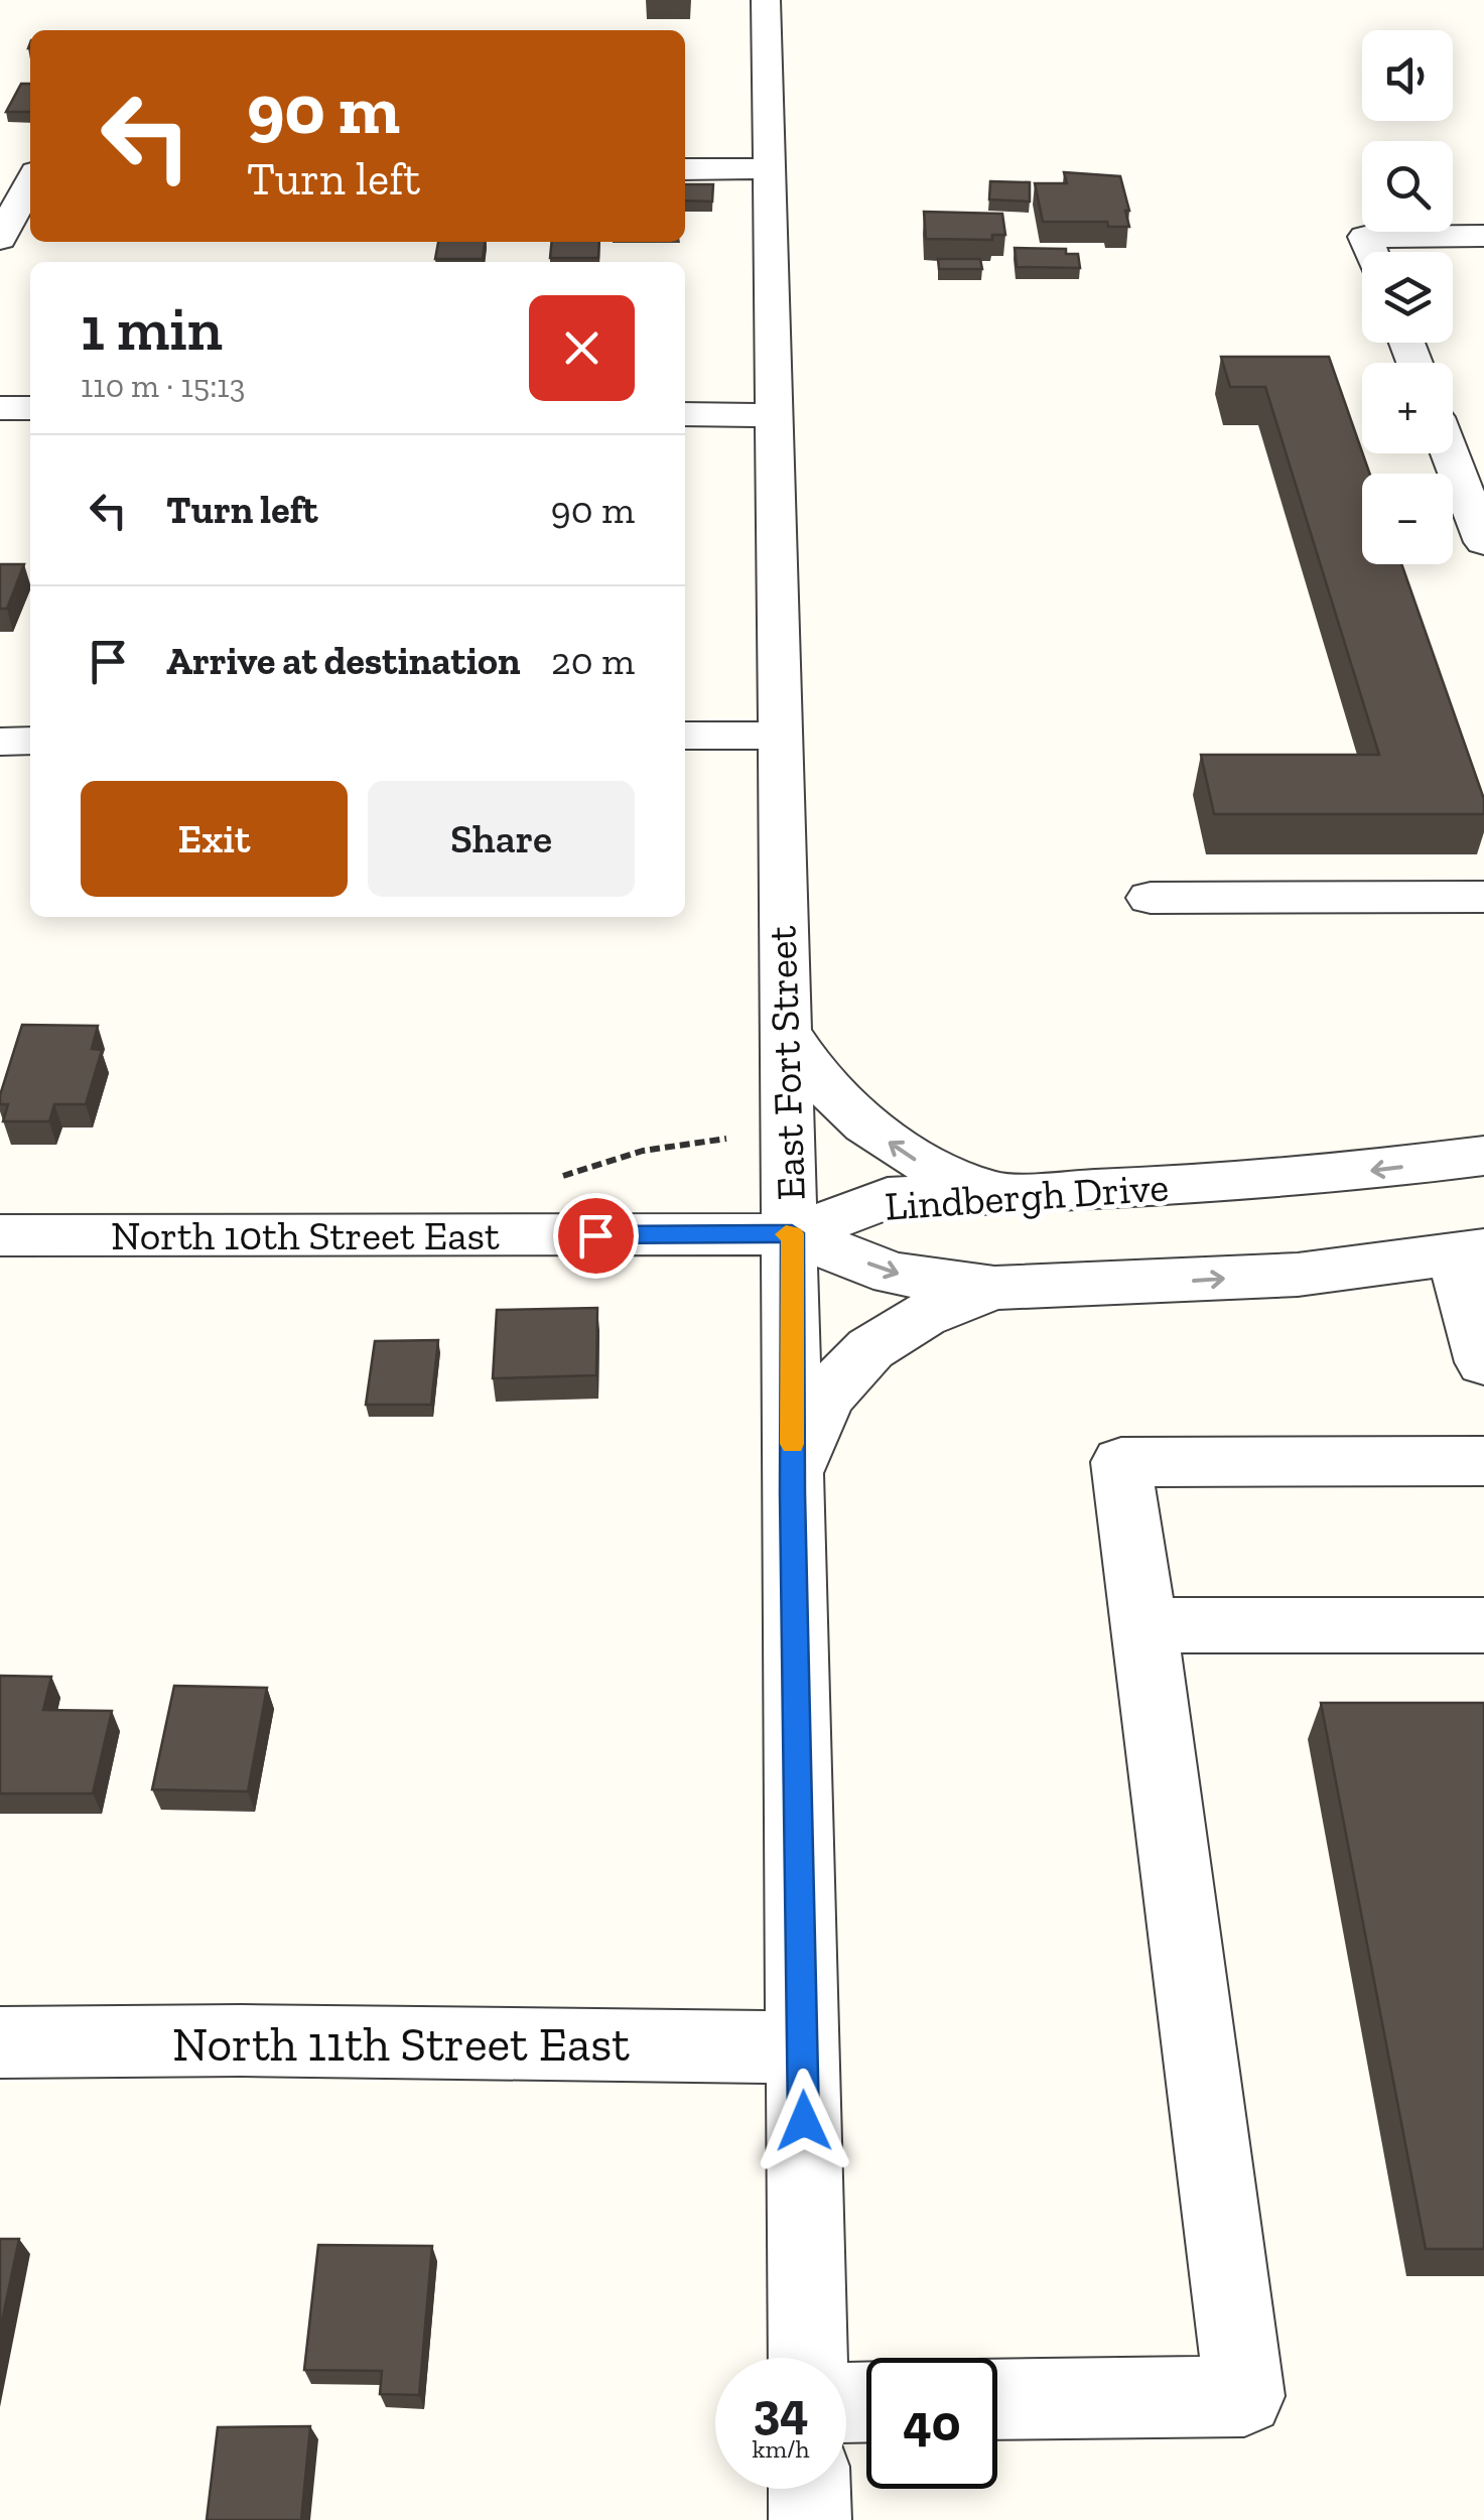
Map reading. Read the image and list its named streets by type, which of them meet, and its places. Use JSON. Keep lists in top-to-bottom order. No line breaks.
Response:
{"streets":{"street":["East Fort Street","Lindbergh Drive","North 10th Street East","North 11th Street East"]},"crossings":[["East Fort Street","Lindbergh Drive"],["East Fort Street","North 10th Street East"],["East Fort Street","North 11th Street East"],["Lindbergh Drive","North 10th Street East"]],"page":{"map_buttons":["+","−"],"turn":["90 m","Turn left"],"heading":["1 min","110 m · 15:13"],"list":[{"name":"Turn left","value":"90 m"},{"name":"Arrive at destination","value":"20 m"}],"buttons":["Exit","Share"],"speed":"34 km/h","limit":"40"}}
